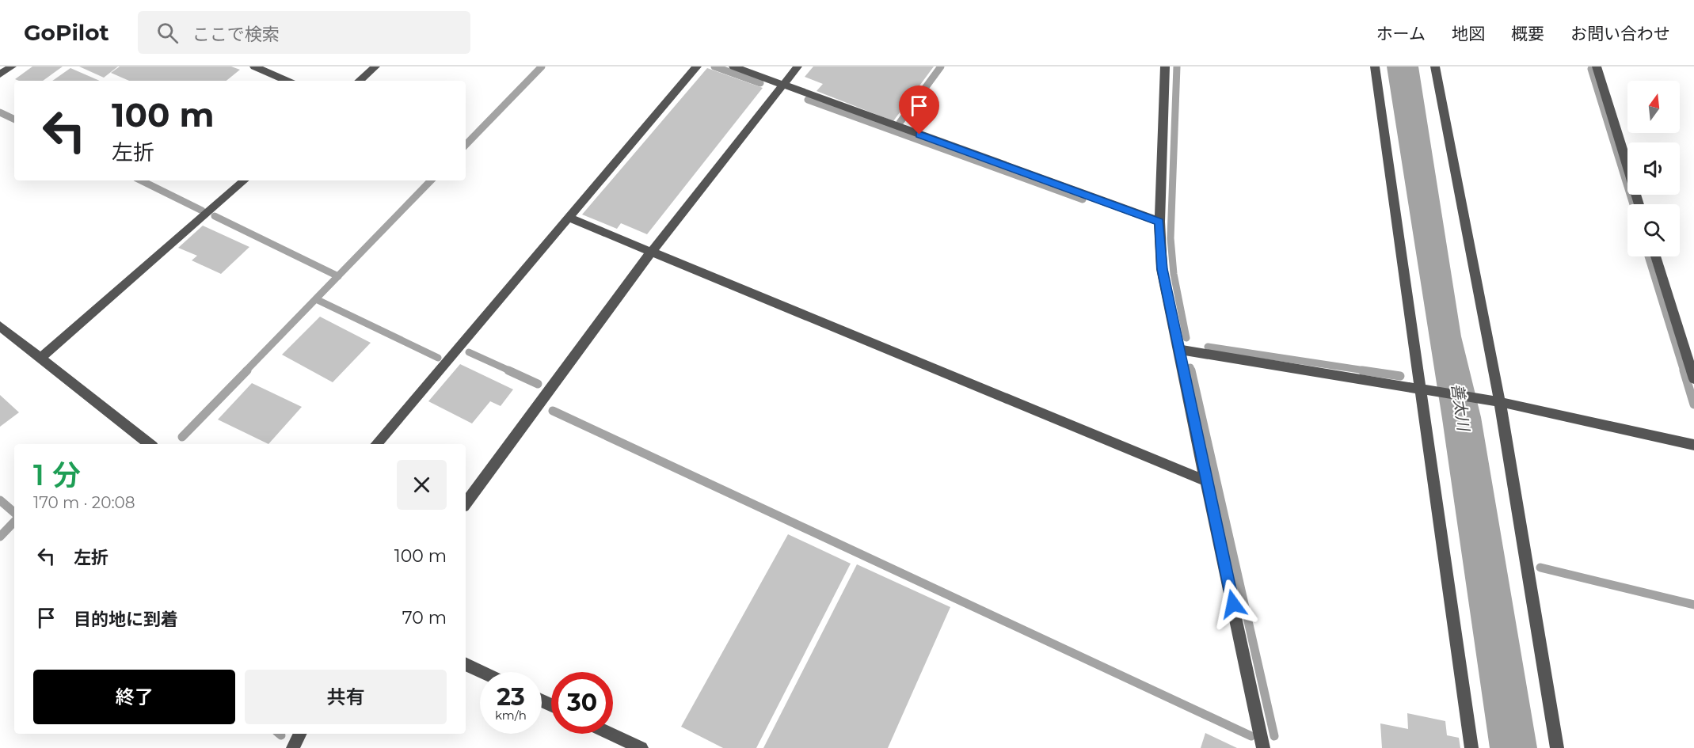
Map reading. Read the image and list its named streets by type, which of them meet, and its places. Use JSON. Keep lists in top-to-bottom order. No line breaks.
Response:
{"water":["善太川"],"north":"top","page":{"header":"GoPilot","search":"ここで検索","nav":["ホーム","地図","概要","お問い合わせ"],"turn":["100 m","左折"],"heading":["1 分","170 m · 20:08"],"list":[{"name":"左折","value":"100 m"},{"name":"目的地に到着","value":"70 m"}],"buttons":["終了","共有"],"speed":"23 km/h","limit":"30"}}
